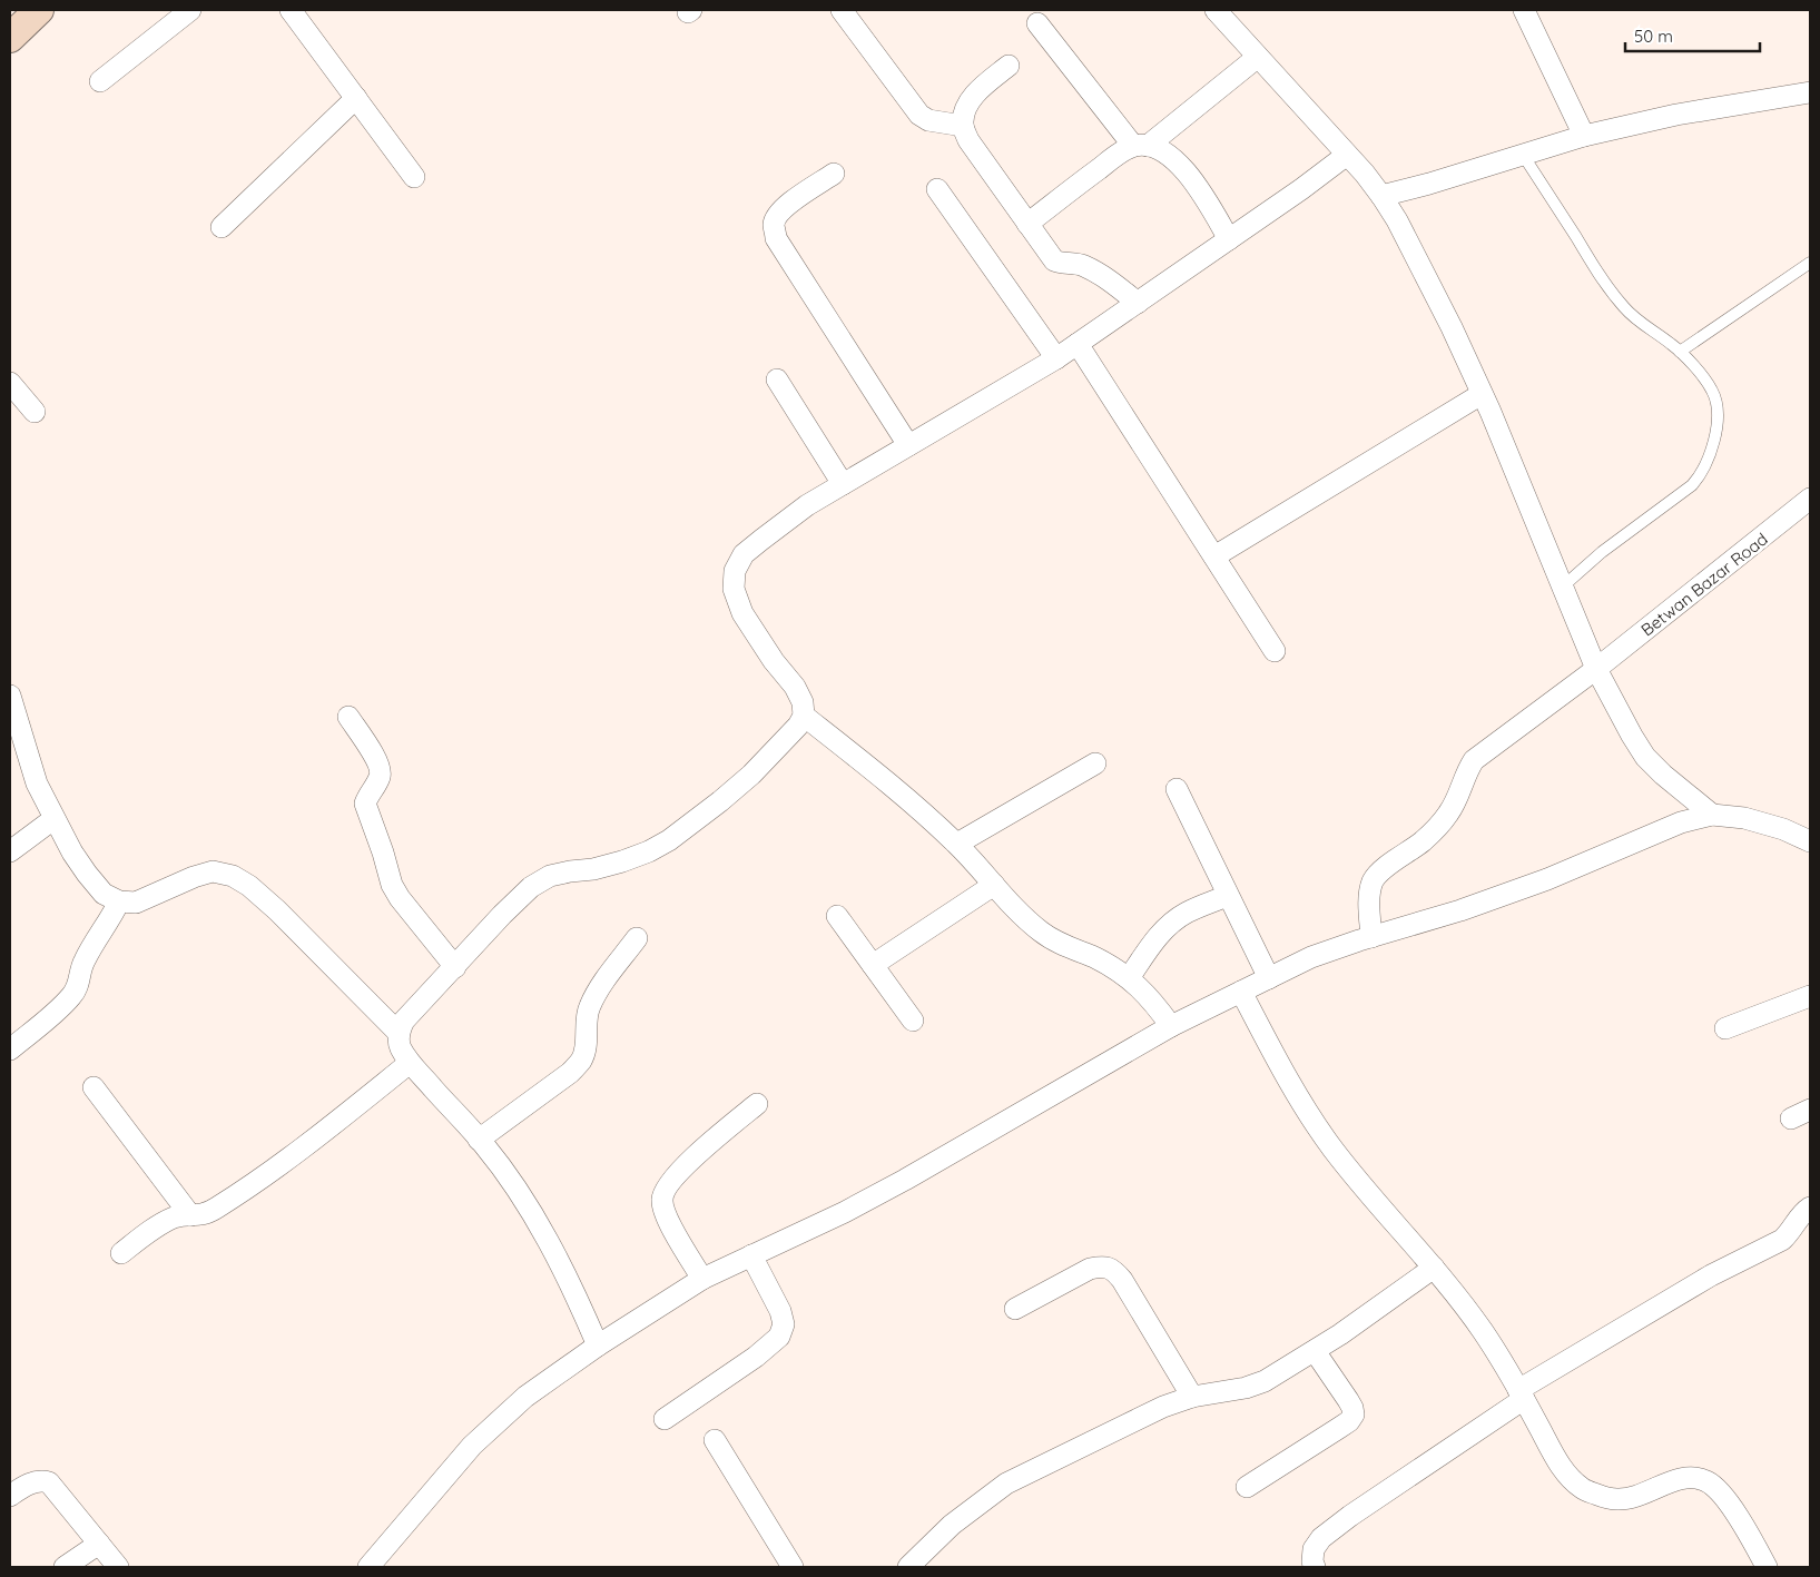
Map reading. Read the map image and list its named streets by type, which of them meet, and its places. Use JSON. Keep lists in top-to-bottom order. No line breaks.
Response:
{"streets":{"street":["Betwan Bazar Road"]},"scale_bar":"50 m"}
